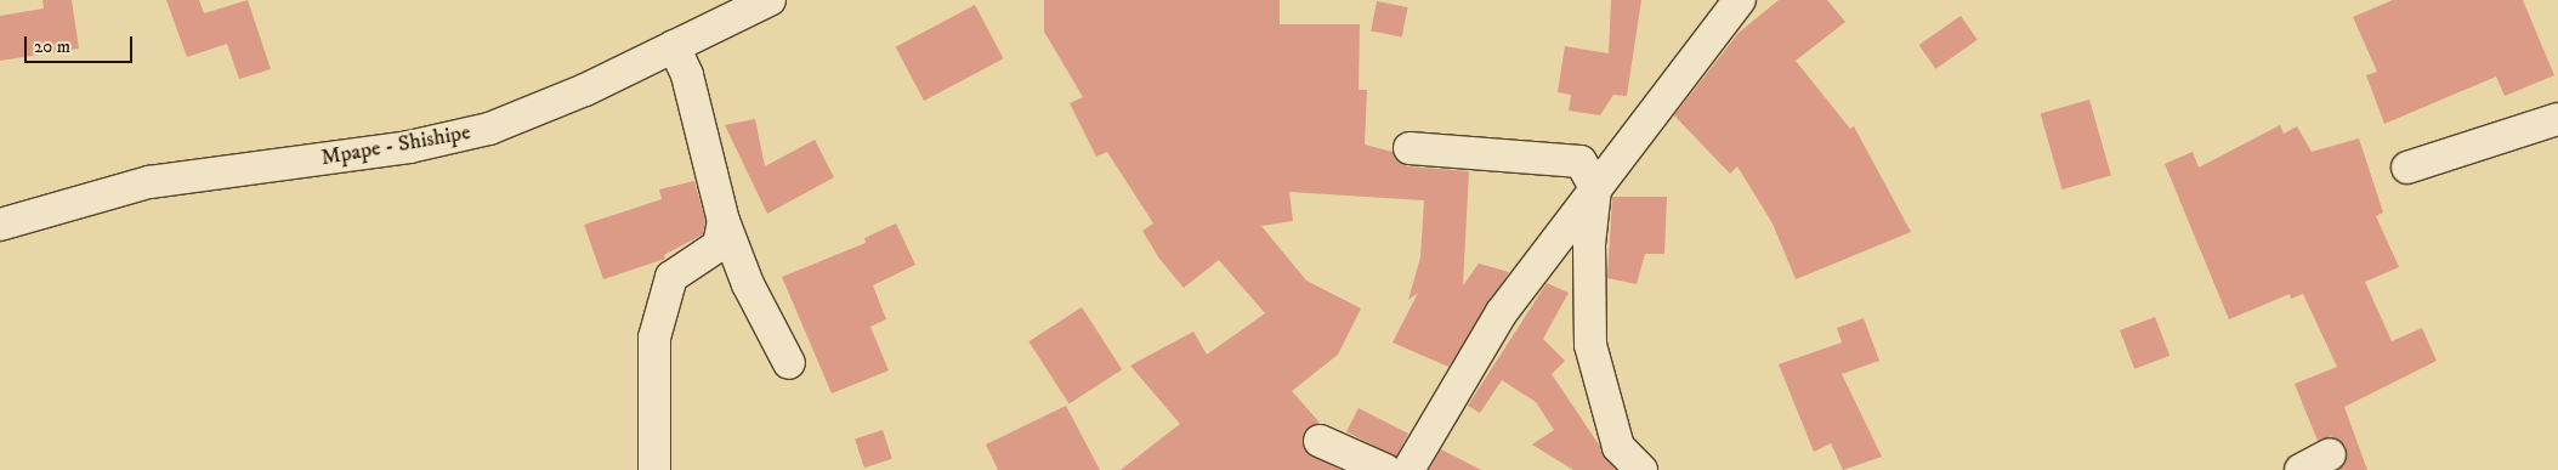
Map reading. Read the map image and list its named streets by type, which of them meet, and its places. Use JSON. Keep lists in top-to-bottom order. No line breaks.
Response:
{"streets":{"street":["Mpape - Shishipe"]},"scale_bar":"20 m"}
